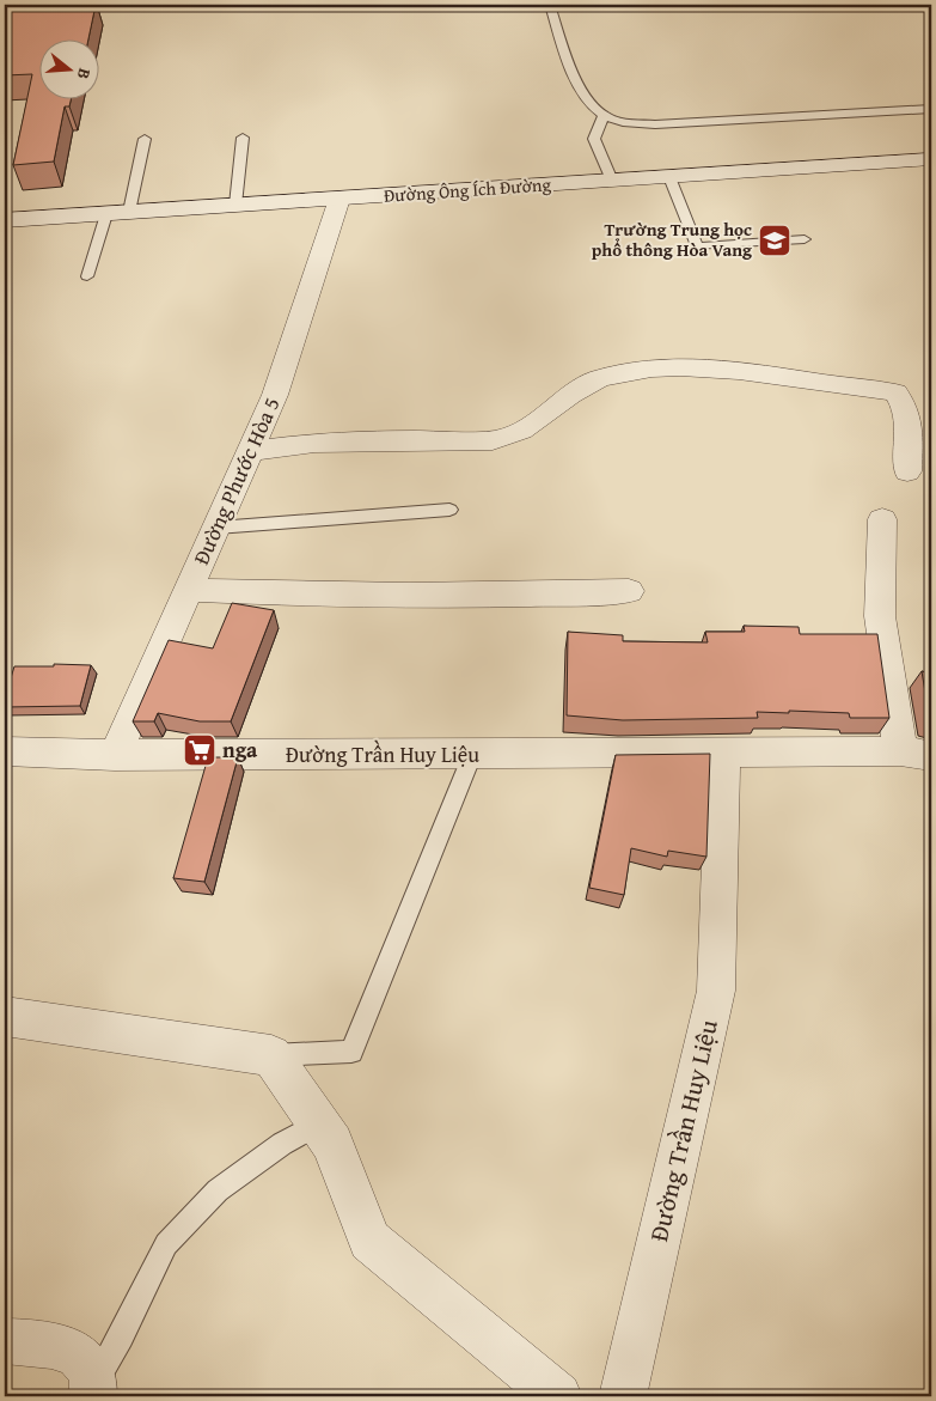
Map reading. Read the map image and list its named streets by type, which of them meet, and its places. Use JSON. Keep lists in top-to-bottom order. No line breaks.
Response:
{"streets":{"street":["Đường Ông Ích Đường","Đường Phước Hòa 5","Đường Trần Huy Liệu"]},"crossings":[["Đường Ông Ích Đường","Đường Phước Hòa 5"],["Đường Phước Hòa 5","Đường Trần Huy Liệu"]],"places":{"school or university":["Trường Trung học phổ thông Hòa Vang"],"supermarket":["nga"]},"north":"right"}
